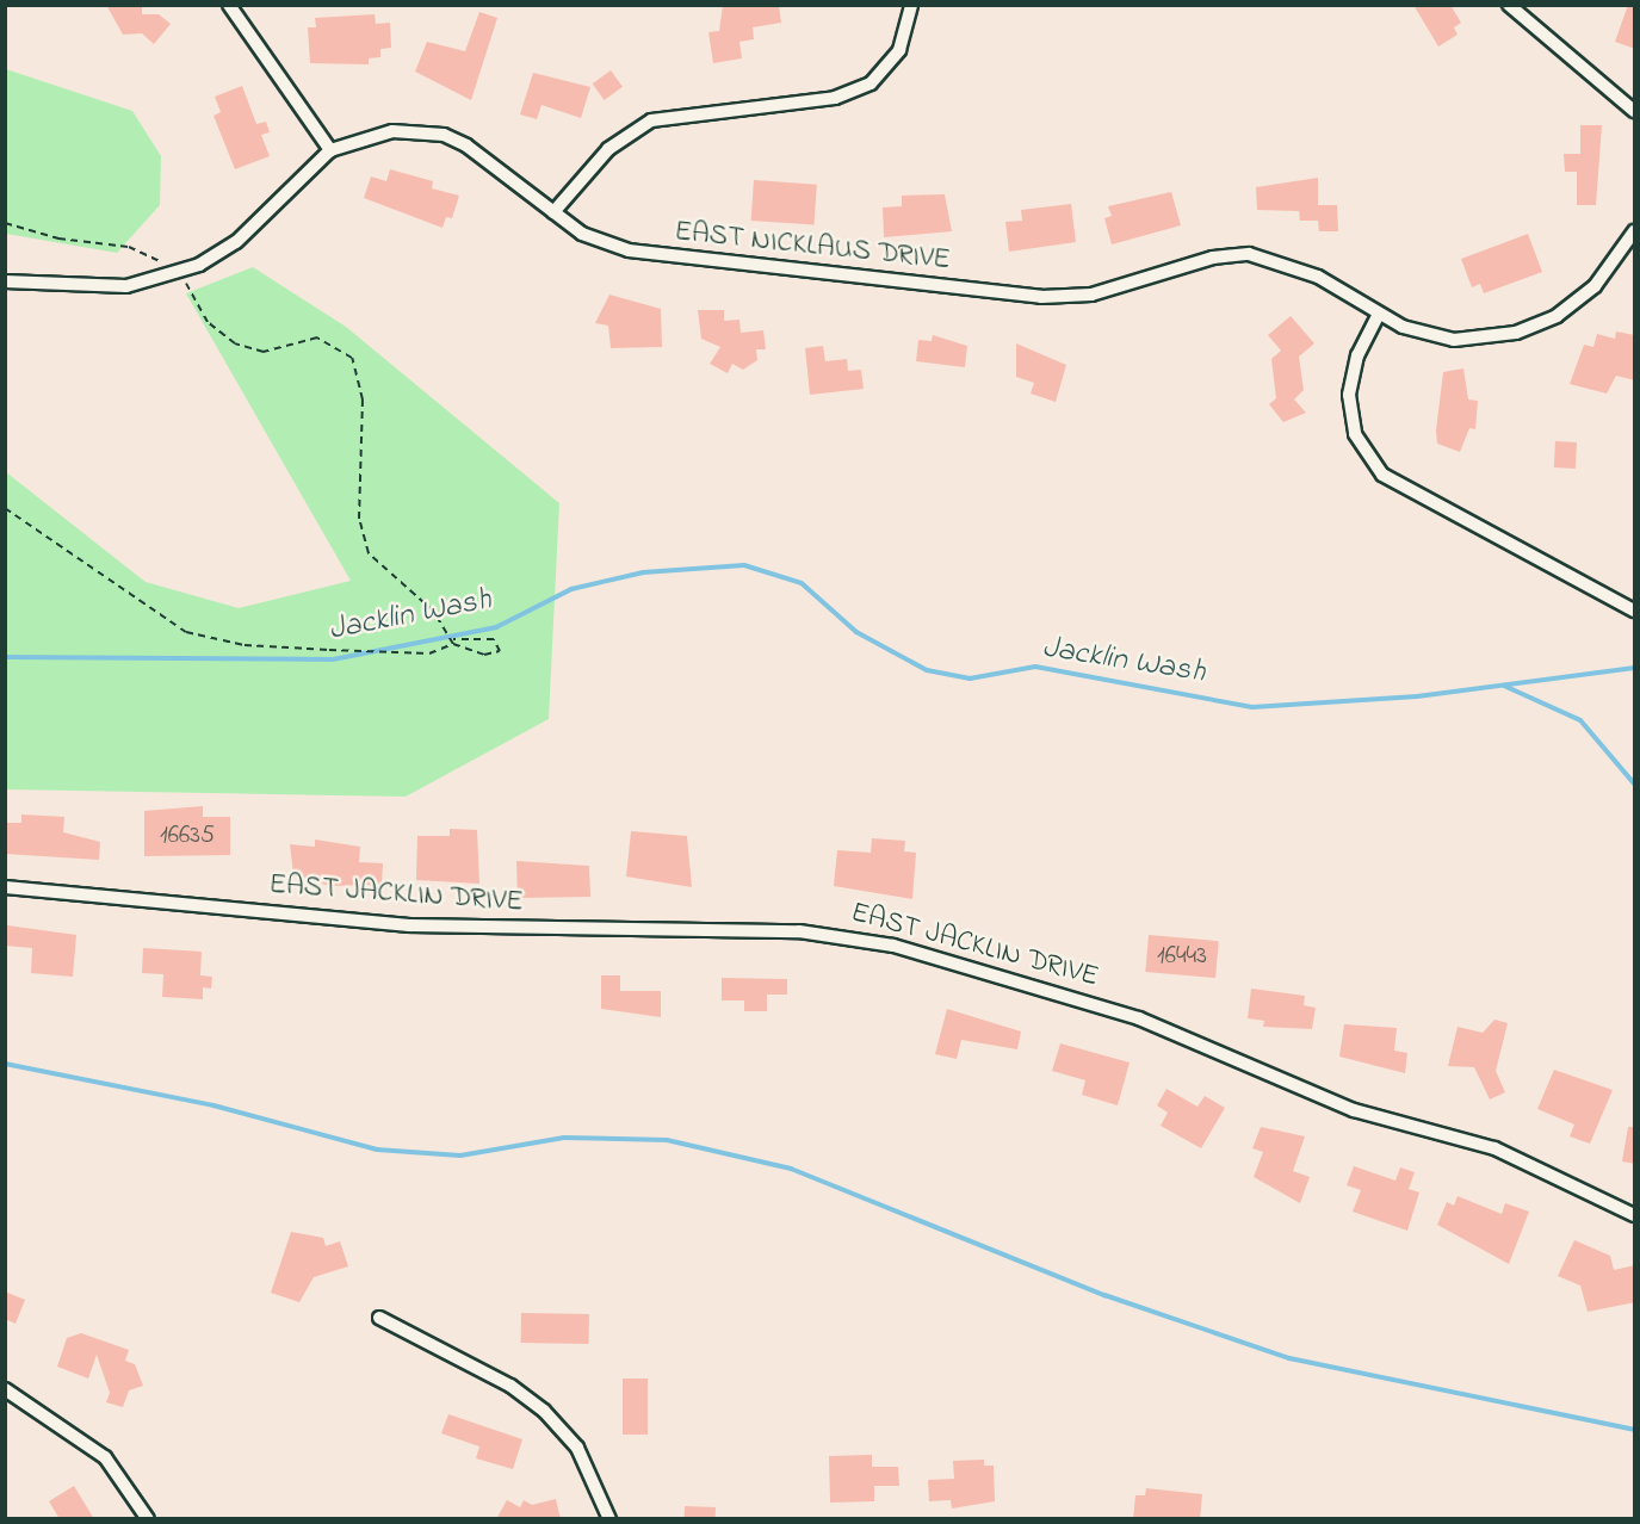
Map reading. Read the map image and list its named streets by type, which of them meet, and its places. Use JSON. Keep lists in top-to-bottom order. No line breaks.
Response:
{"streets":{"street":["EAST NICKLAUS DRIVE","EAST JACKLIN DRIVE"]},"water":["Jacklin Wash"],"house_numbers":["16635","16443"]}
